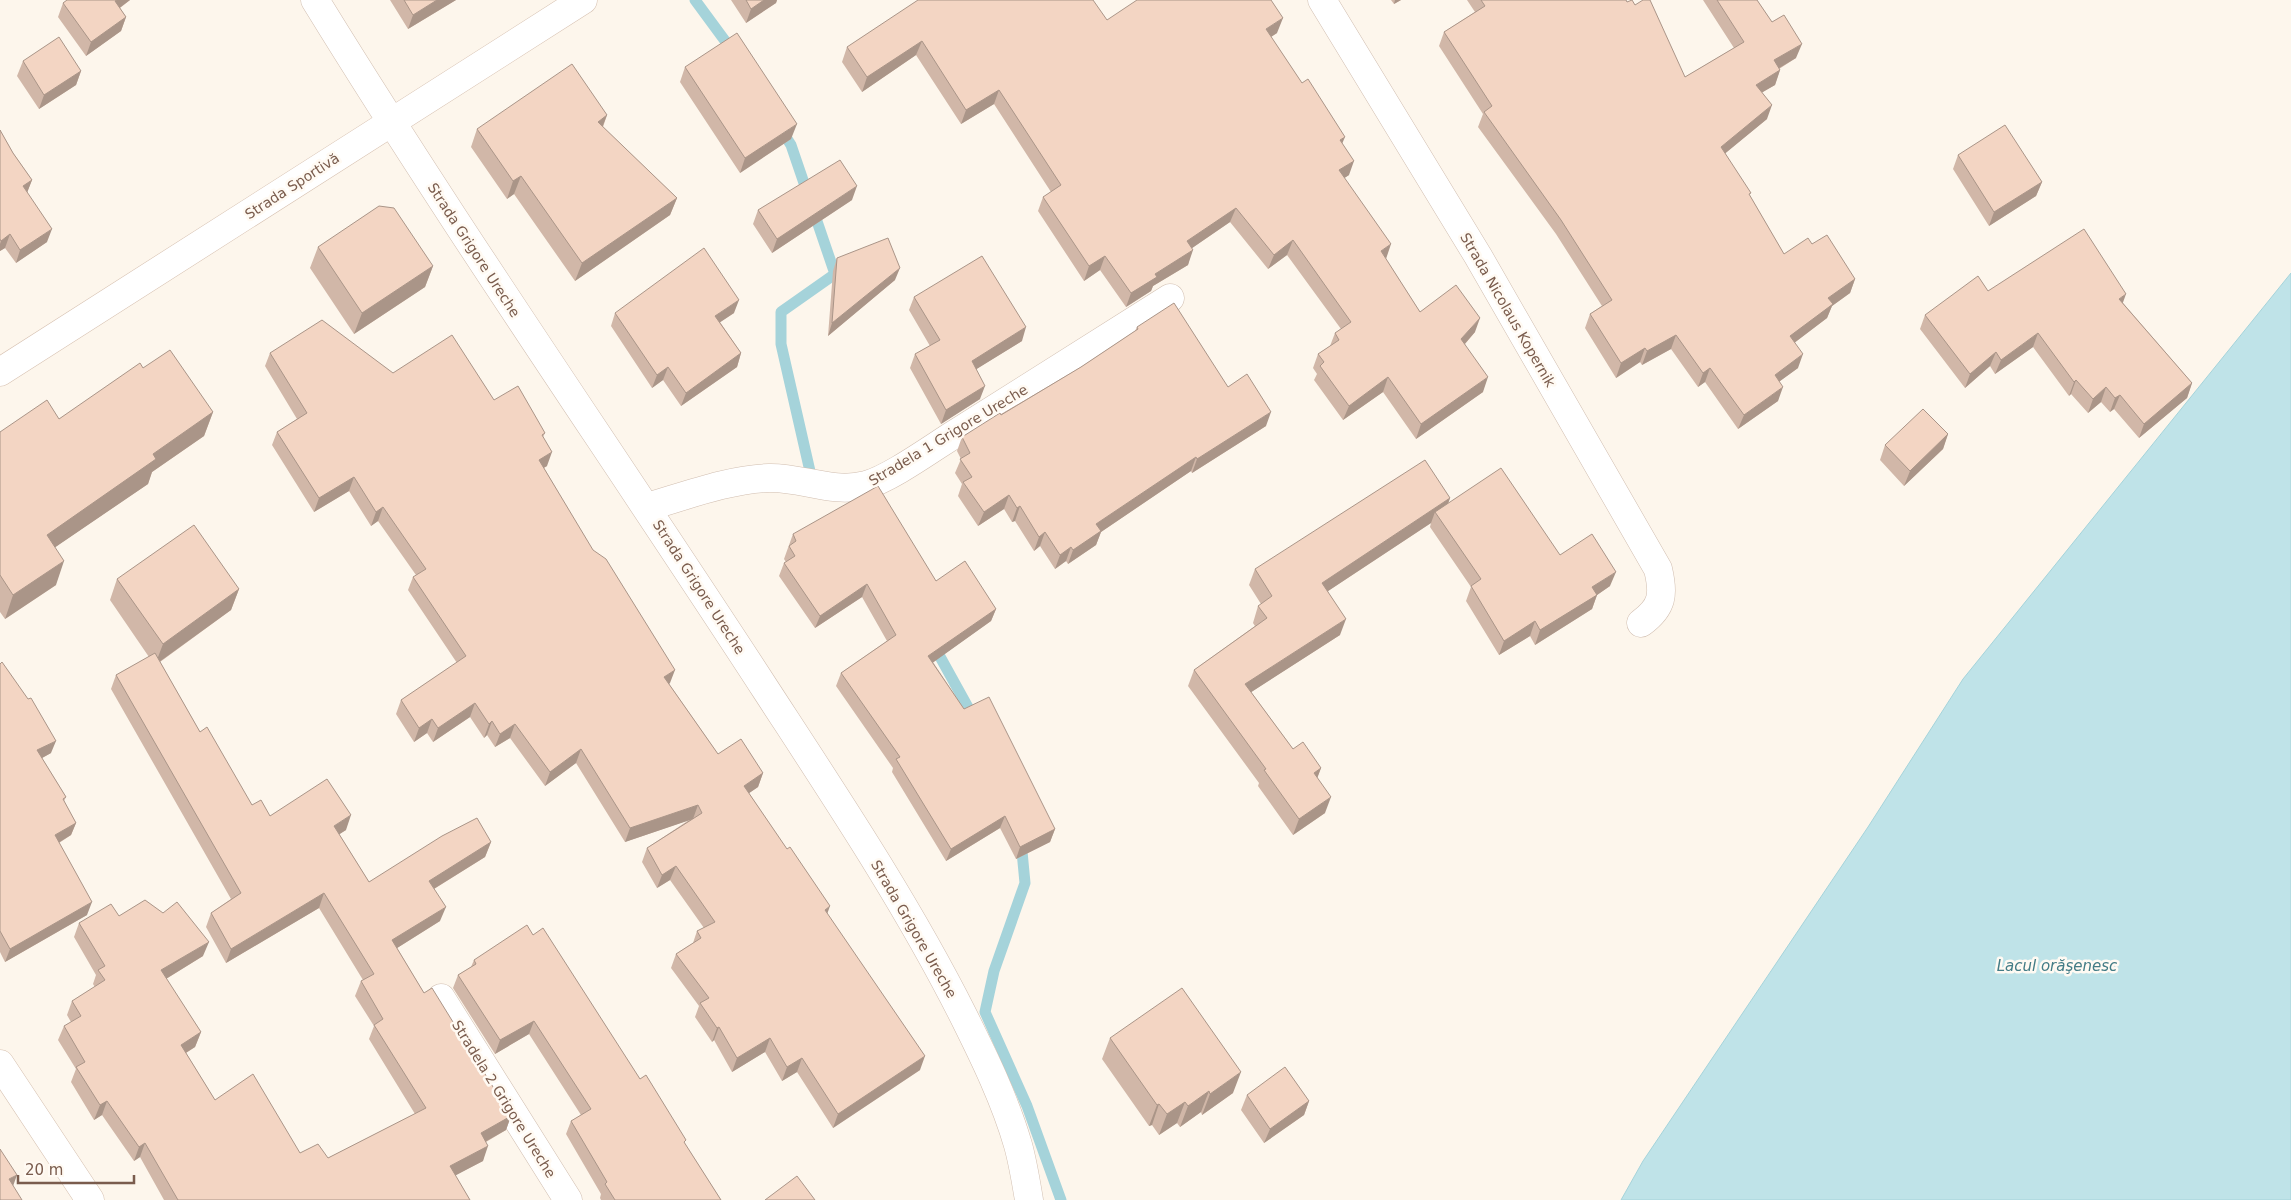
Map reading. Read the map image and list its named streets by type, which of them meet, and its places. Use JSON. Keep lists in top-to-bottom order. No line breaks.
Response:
{"streets":{"street":["Strada Sportivă","Strada Grigore Ureche","Strada Nicolaus Kopernik","Stradela 1 Grigore Ureche","Stradela 2 Grigore Ureche"]},"crossings":[["Strada Sportivă","Strada Grigore Ureche"],["Strada Grigore Ureche","Stradela 1 Grigore Ureche"]],"water":["Lacul orăşenesc"],"scale_bar":"20 m"}
